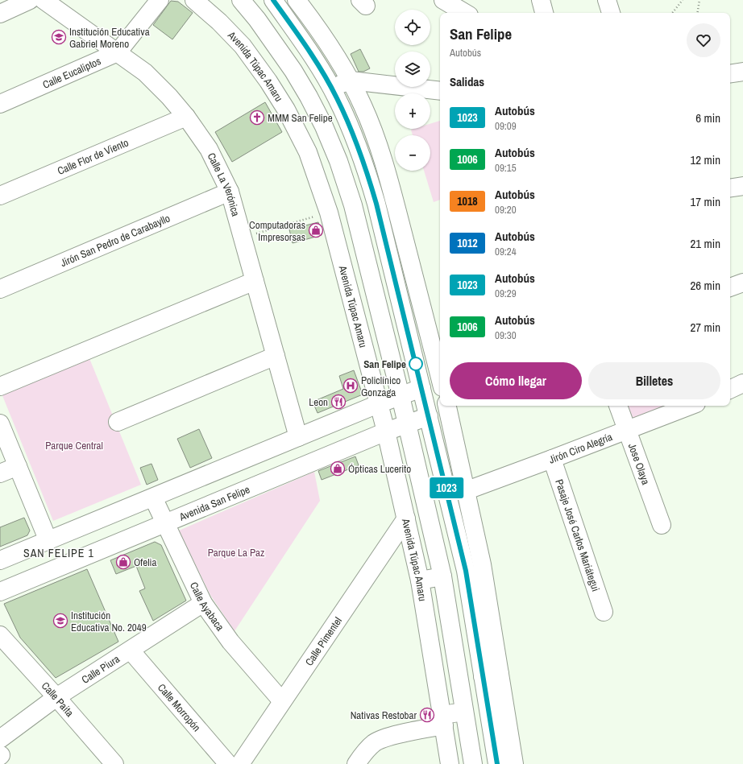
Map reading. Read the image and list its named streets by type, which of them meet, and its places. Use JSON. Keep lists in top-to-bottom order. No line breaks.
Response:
{"streets":{"main road":["Avenida Túpac Amaru","Calle Eucaliptos","Calle Flor de Viento","Calle La Verónica","Jirón San Pedro de Carabayllo","Jirón Ciro Alegría","Jose Olaya","Avenida San Felipe","Pasaje José Carlos Mariátegui","Calle Ayabaca","Calle Pimentel","Calle Piura","Calle Paita","Calle Morropón"]},"crossings":[["Avenida Túpac Amaru","Avenida San Felipe"],["Avenida Túpac Amaru","Calle Pimentel"],["Calle Eucaliptos","Calle La Verónica"],["Calle Flor de Viento","Calle La Verónica"],["Calle La Verónica","Jirón San Pedro de Carabayllo"],["Jirón Ciro Alegría","Jose Olaya"],["Jirón Ciro Alegría","Pasaje José Carlos Mariátegui"],["Avenida San Felipe","Calle Ayabaca"],["Calle Ayabaca","Calle Pimentel"],["Calle Ayabaca","Calle Piura"],["Calle Piura","Calle Paita"],["Calle Piura","Calle Morropón"]],"districts":["SAN FELIPE 1"],"parks":["Parque Central","Parque La Paz"],"places":{"school or university":["Institución Educativa Gabriel Moreno","Institución Educativa No. 2049"],"church":["MMM San Felipe"],"shop":["Computadoras Impresorsas","Ópticas Lucerito","Ofelia"],"other":["San Felipe"],"hospital":["Policlínico Gonzaga"],"restaurant":["Leon","Nativas Restobar"]},"lines":["bus line 1023"],"page":{"on_map":"1023","map_buttons":["+","−"],"heading":[["San Felipe","Autobús"],"Salidas"],"list":[{"mark":"1023","name":"Autobús","note":"09:09","value":"6 min"},{"mark":"1006","name":"Autobús","note":"09:15","value":"12 min"},{"mark":"1018","name":"Autobús","note":"09:20","value":"17 min"},{"mark":"1012","name":"Autobús","note":"09:24","value":"21 min"},{"mark":"1023","name":"Autobús","note":"09:29","value":"26 min"},{"mark":"1006","name":"Autobús","note":"09:30","value":"27 min"}],"buttons":["Cómo llegar","Billetes"]}}
